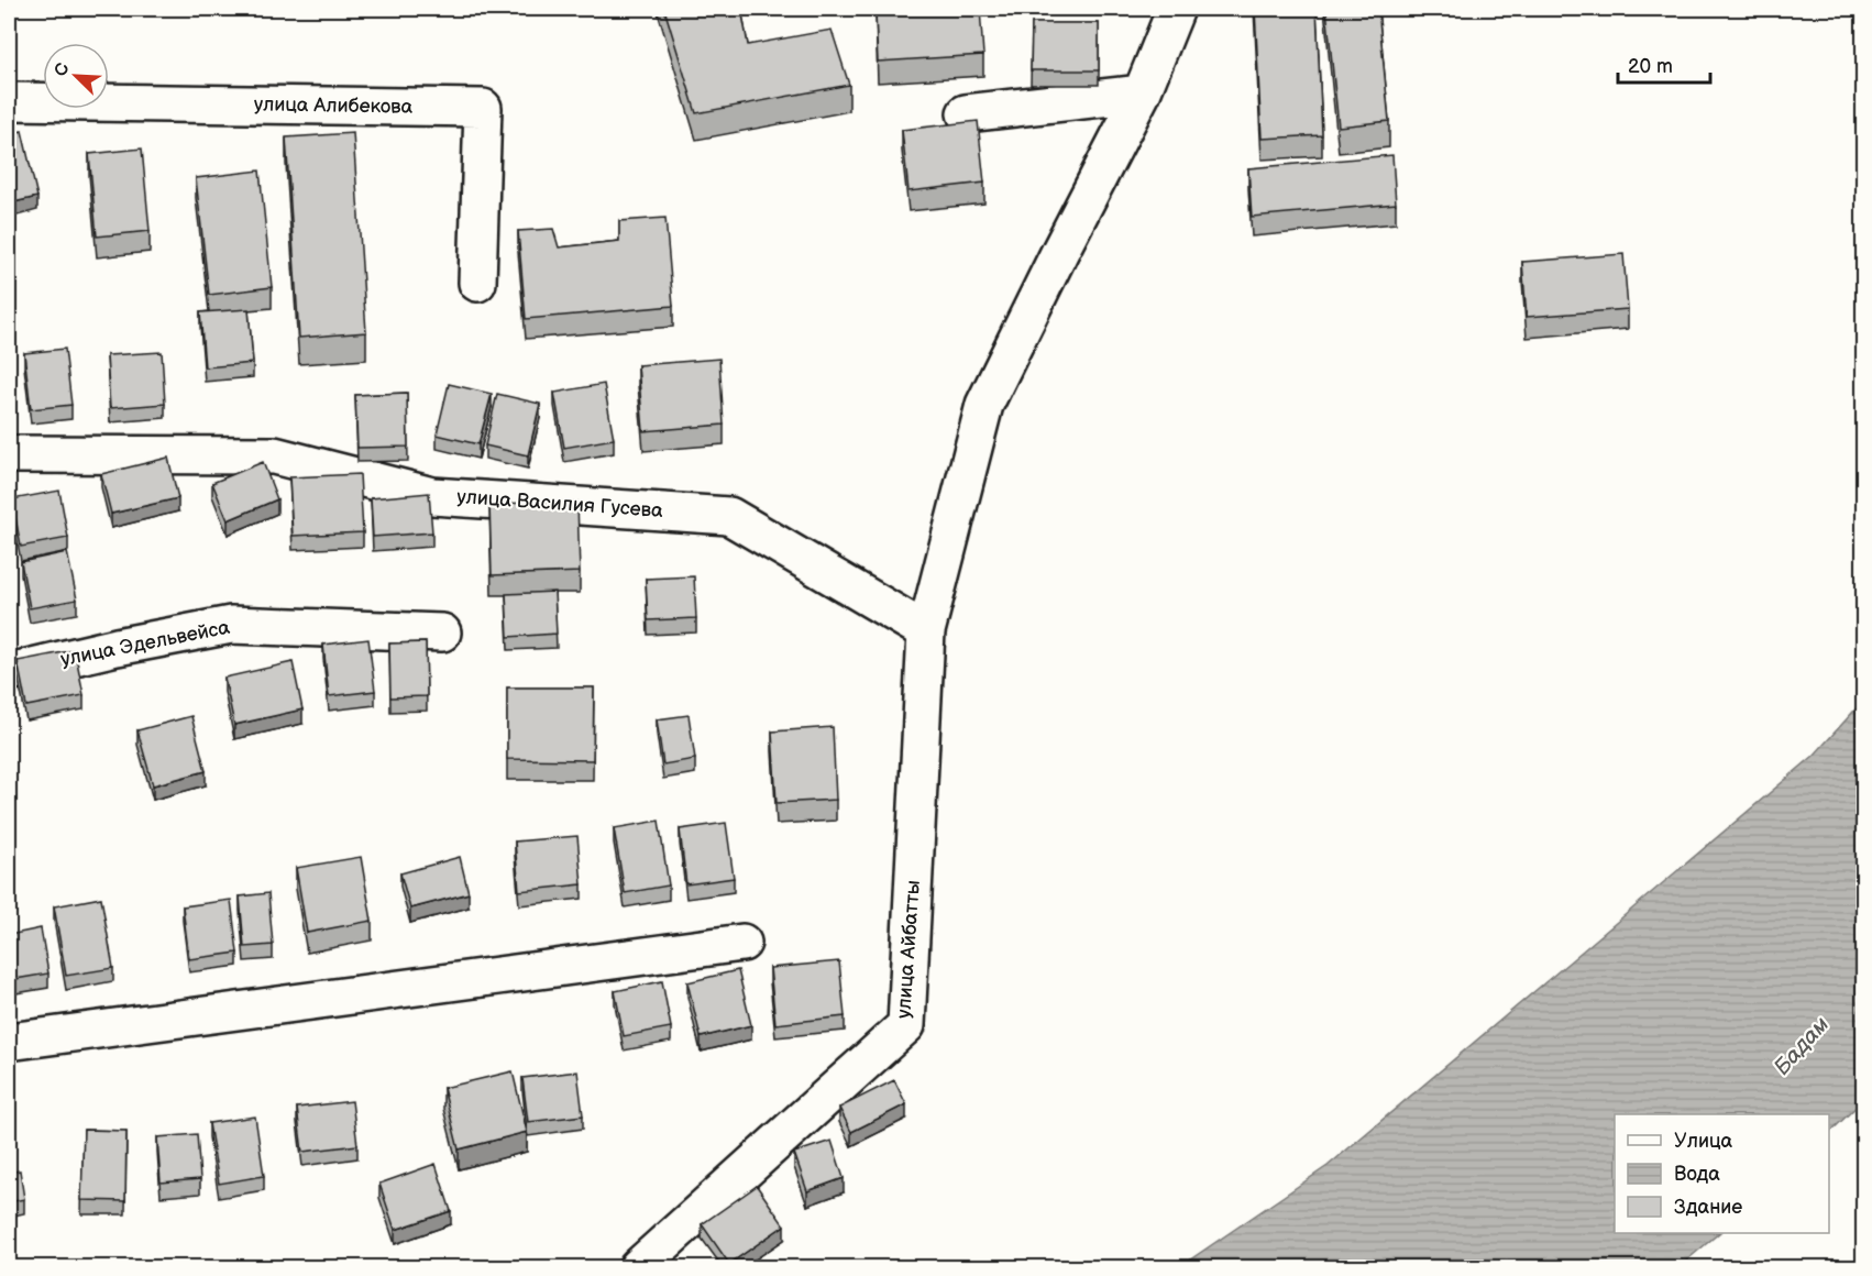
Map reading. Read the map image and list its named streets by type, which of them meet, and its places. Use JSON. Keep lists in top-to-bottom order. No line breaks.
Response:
{"streets":{"street":["улица Алибекова","улица Василия Гусева","улица Эдельвейса","улица Айбатты"]},"crossings":[["улица Василия Гусева","улица Айбатты"]],"water":["Бадам"],"legend":["Улица","Вода","Здание"],"scale_bar":"20 m","north":"top left"}
